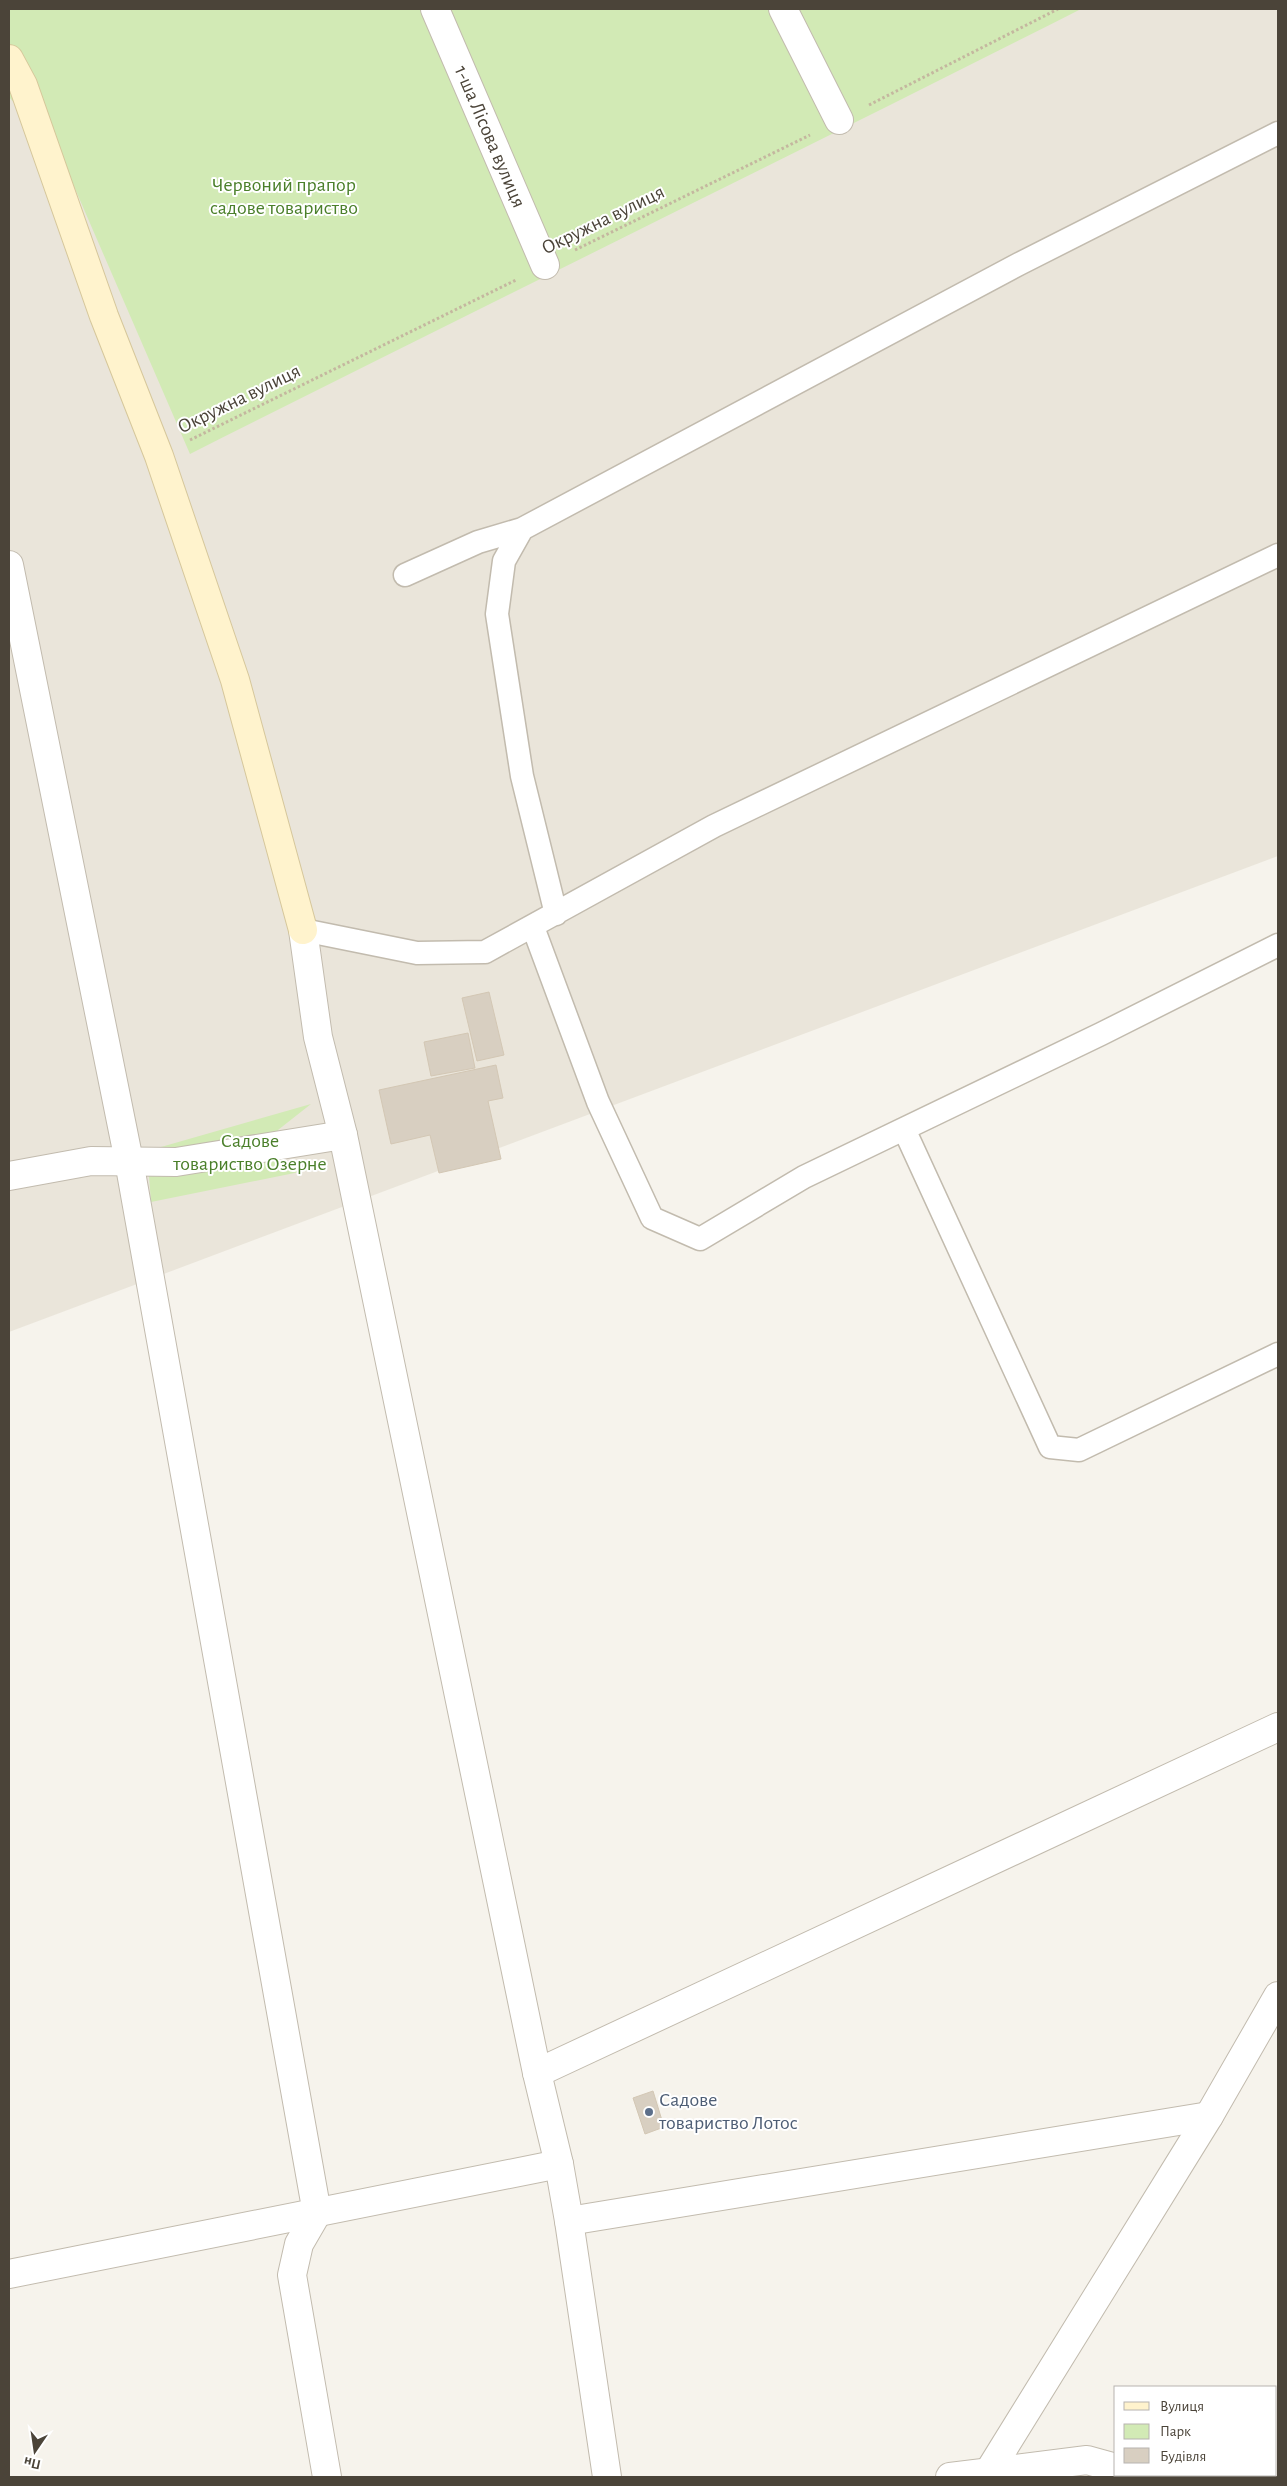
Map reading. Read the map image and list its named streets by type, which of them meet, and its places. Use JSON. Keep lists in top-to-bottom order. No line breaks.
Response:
{"streets":{"street":["1-ша Лісова вулиця"],"path":["Окружна вулиця"]},"crossings":[["1-ша Лісова вулиця","Окружна вулиця"]],"parks":["Червоний прапор садове товариство","Садове товариство Озерне"],"places":["Садове товариство Лотос"],"legend":["Вулиця","Парк","Будівля"],"north":"bottom"}
